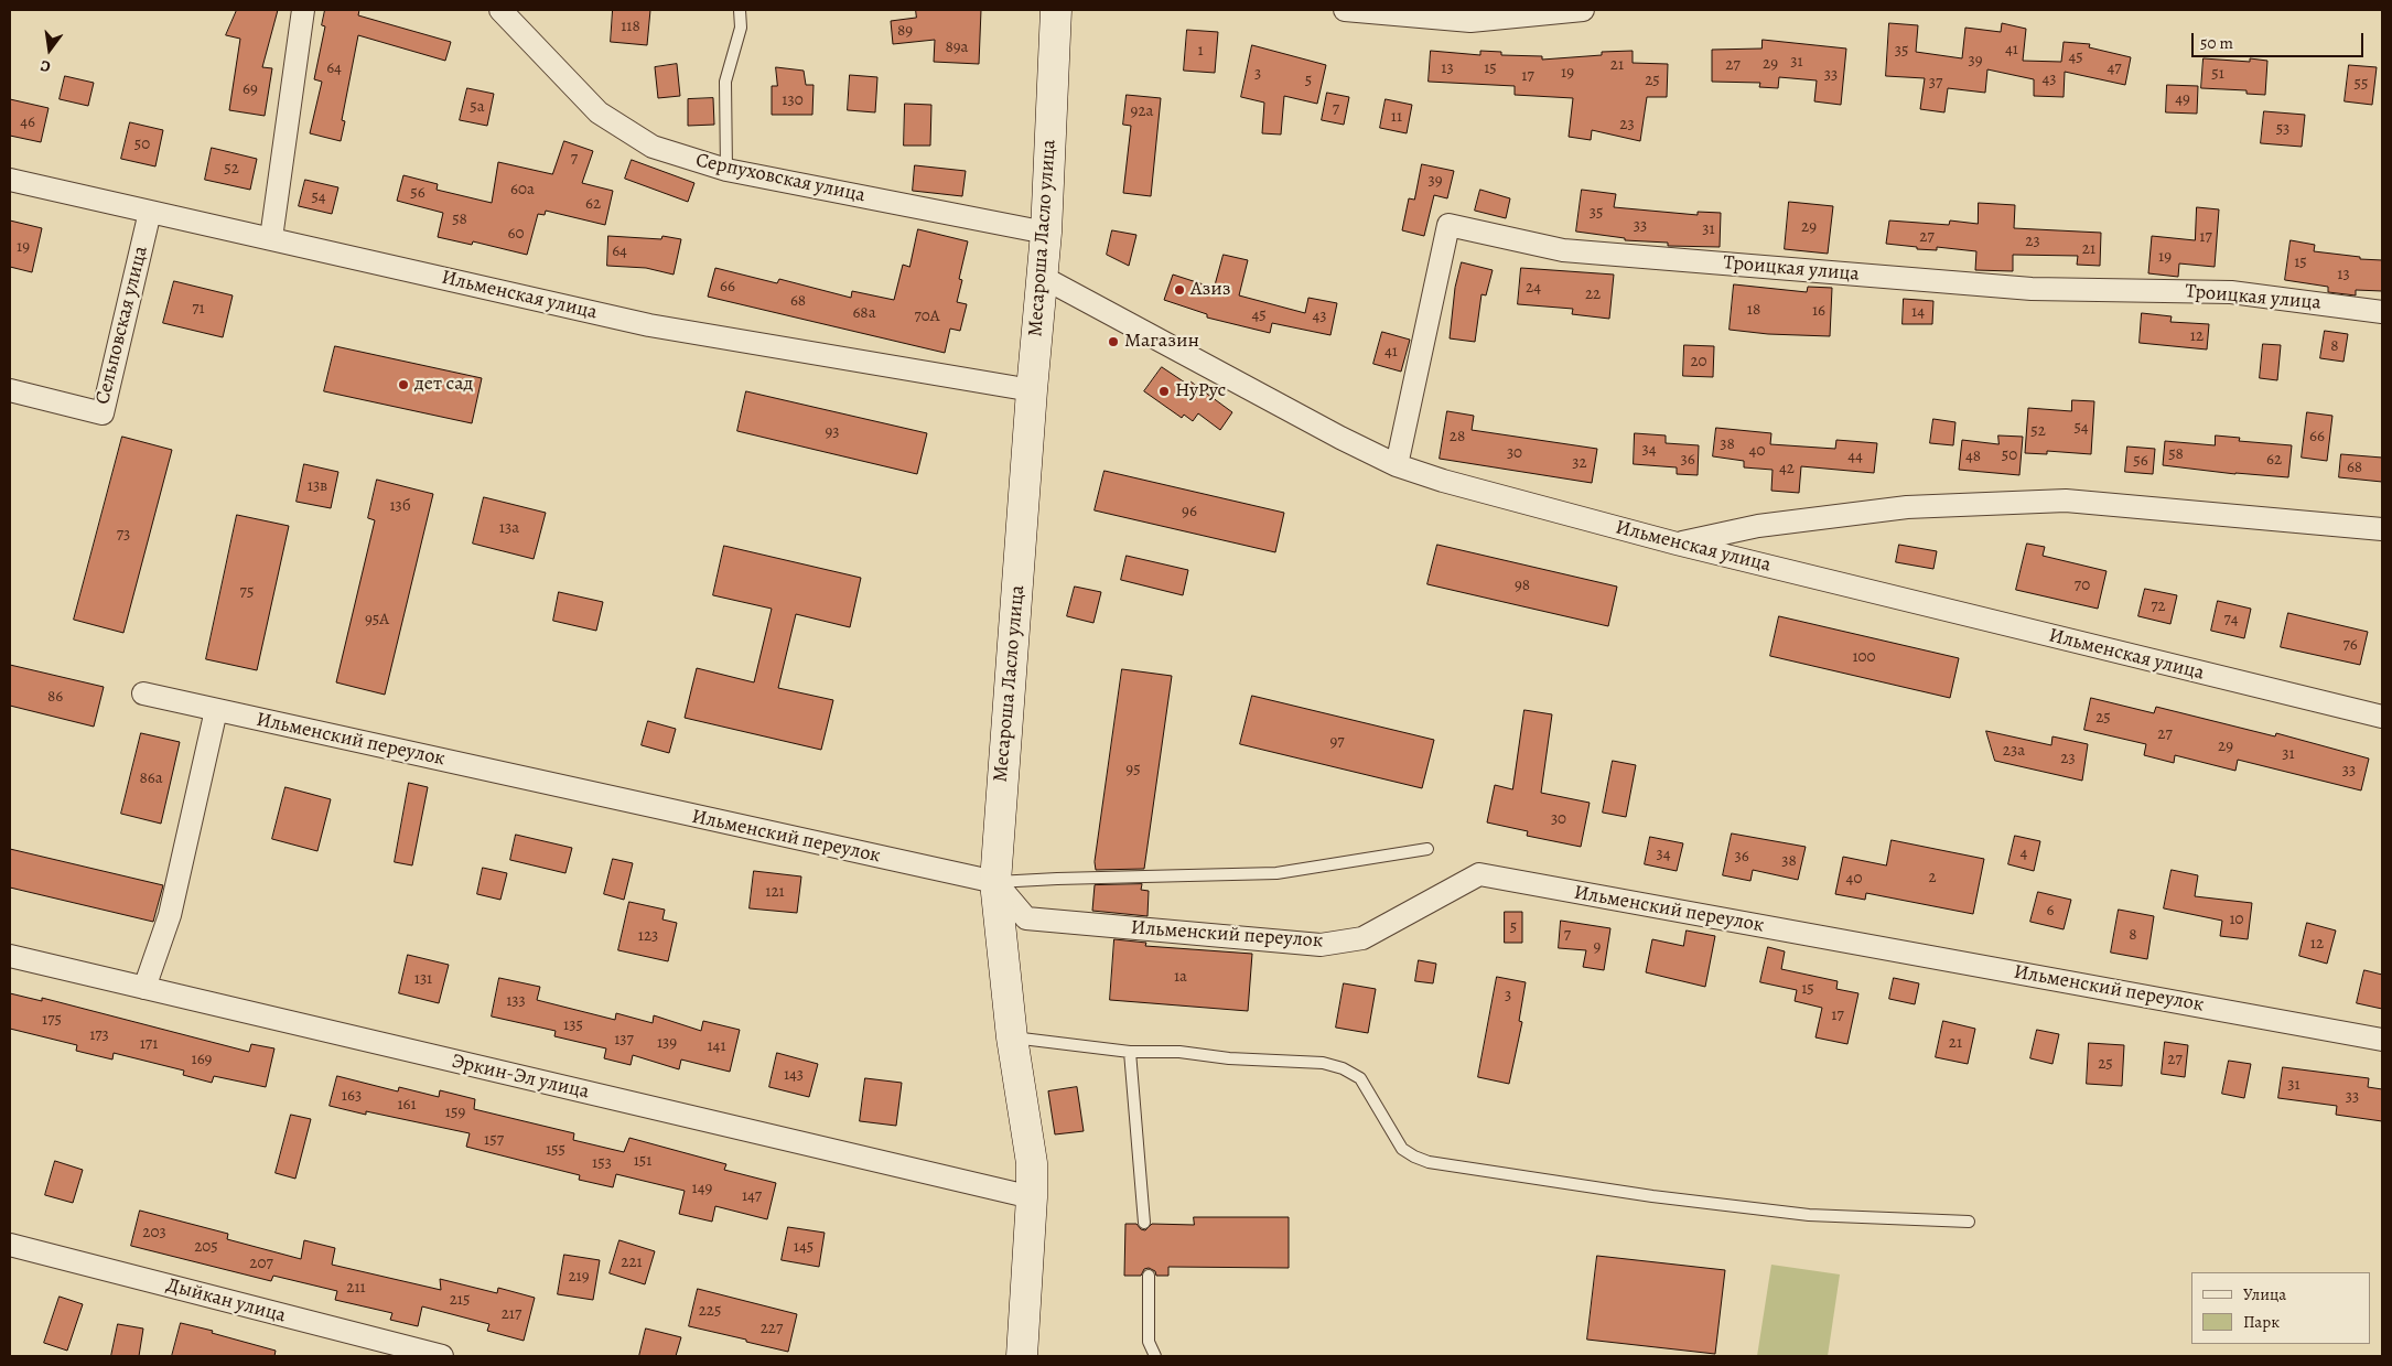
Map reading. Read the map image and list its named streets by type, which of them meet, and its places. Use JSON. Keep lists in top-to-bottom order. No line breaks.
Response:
{"streets":{"street":["Серпуховская улица","Месароша Ласло улица","Троицкая улица","Ильменская улица","Сельповская улица","Ильменский переулок","Эркин-Эл улица","Дыйкан улица"]},"crossings":[["Серпуховская улица","Месароша Ласло улица"],["Месароша Ласло улица","Ильменская улица"],["Месароша Ласло улица","Ильменский переулок"],["Месароша Ласло улица","Эркин-Эл улица"],["Троицкая улица","Ильменская улица"],["Ильменская улица","Сельповская улица"]],"places":["Азиз","Магазин","дет сад","НуРус"],"house_numbers":["118","89","89а","41","1","35","45","39","31","29","21","27","64","13","15","47","19","3","51","33","17","43","5","25","37","55","69","49","130","5а","7","92а","11","46","23","53","50","7","52","39","60а","56","54","62","35","58","33","29","31","60","27","17","23","19","21","64","19","15","13","66","24","22","68","71","18","16","14","68а","45","70А","43","12","8","41","20","54","52","93","28","66","38","34","40","30","58","50","44","48","36","62","56","32","68","42","13в","13б","96","13а","73","98","70","75","72","95А","74","76","100","86","25","27","97","29","23а","31","23","95","33","86а","30","4","34","36","38","2","40","121","6","10","5","7","8","123","12","9","1а","131","15","3","133","17","175","135","173","137","139","21","171","141","169","27","25","143","31","163","33","161","159","157","155","151","153","149","147","203","205","145","221","207","219","211","215","225","217","227"],"legend":["Улица","Парк"],"scale_bar":"50 m","north":"bottom"}
